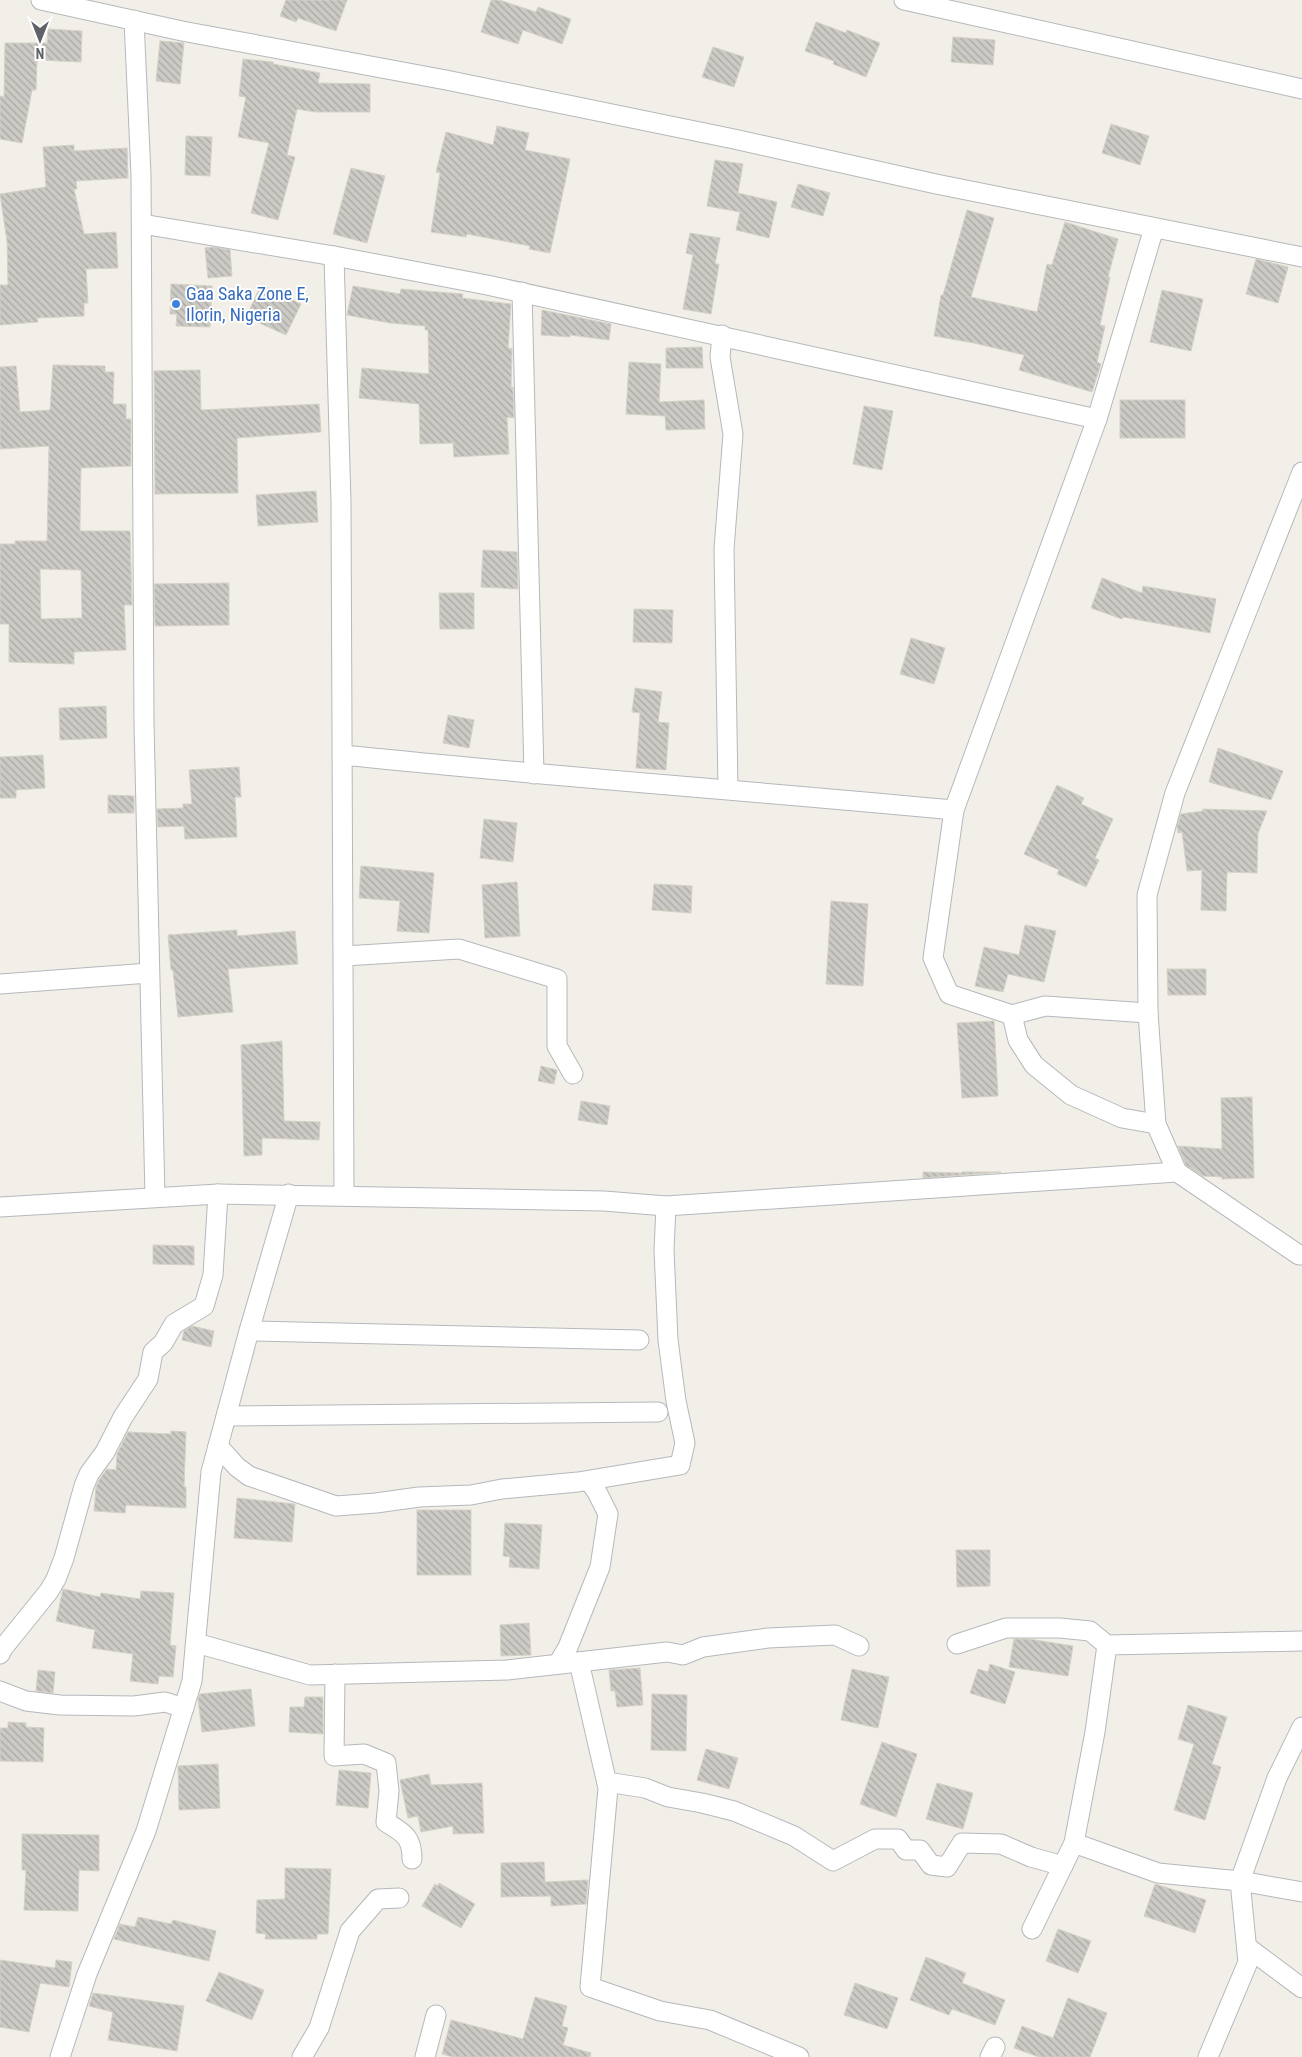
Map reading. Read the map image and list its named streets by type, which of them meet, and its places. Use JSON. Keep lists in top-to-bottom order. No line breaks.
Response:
{"places":["Gaa Saka Zone E, Ilorin, Nigeria"],"north":"bottom"}
